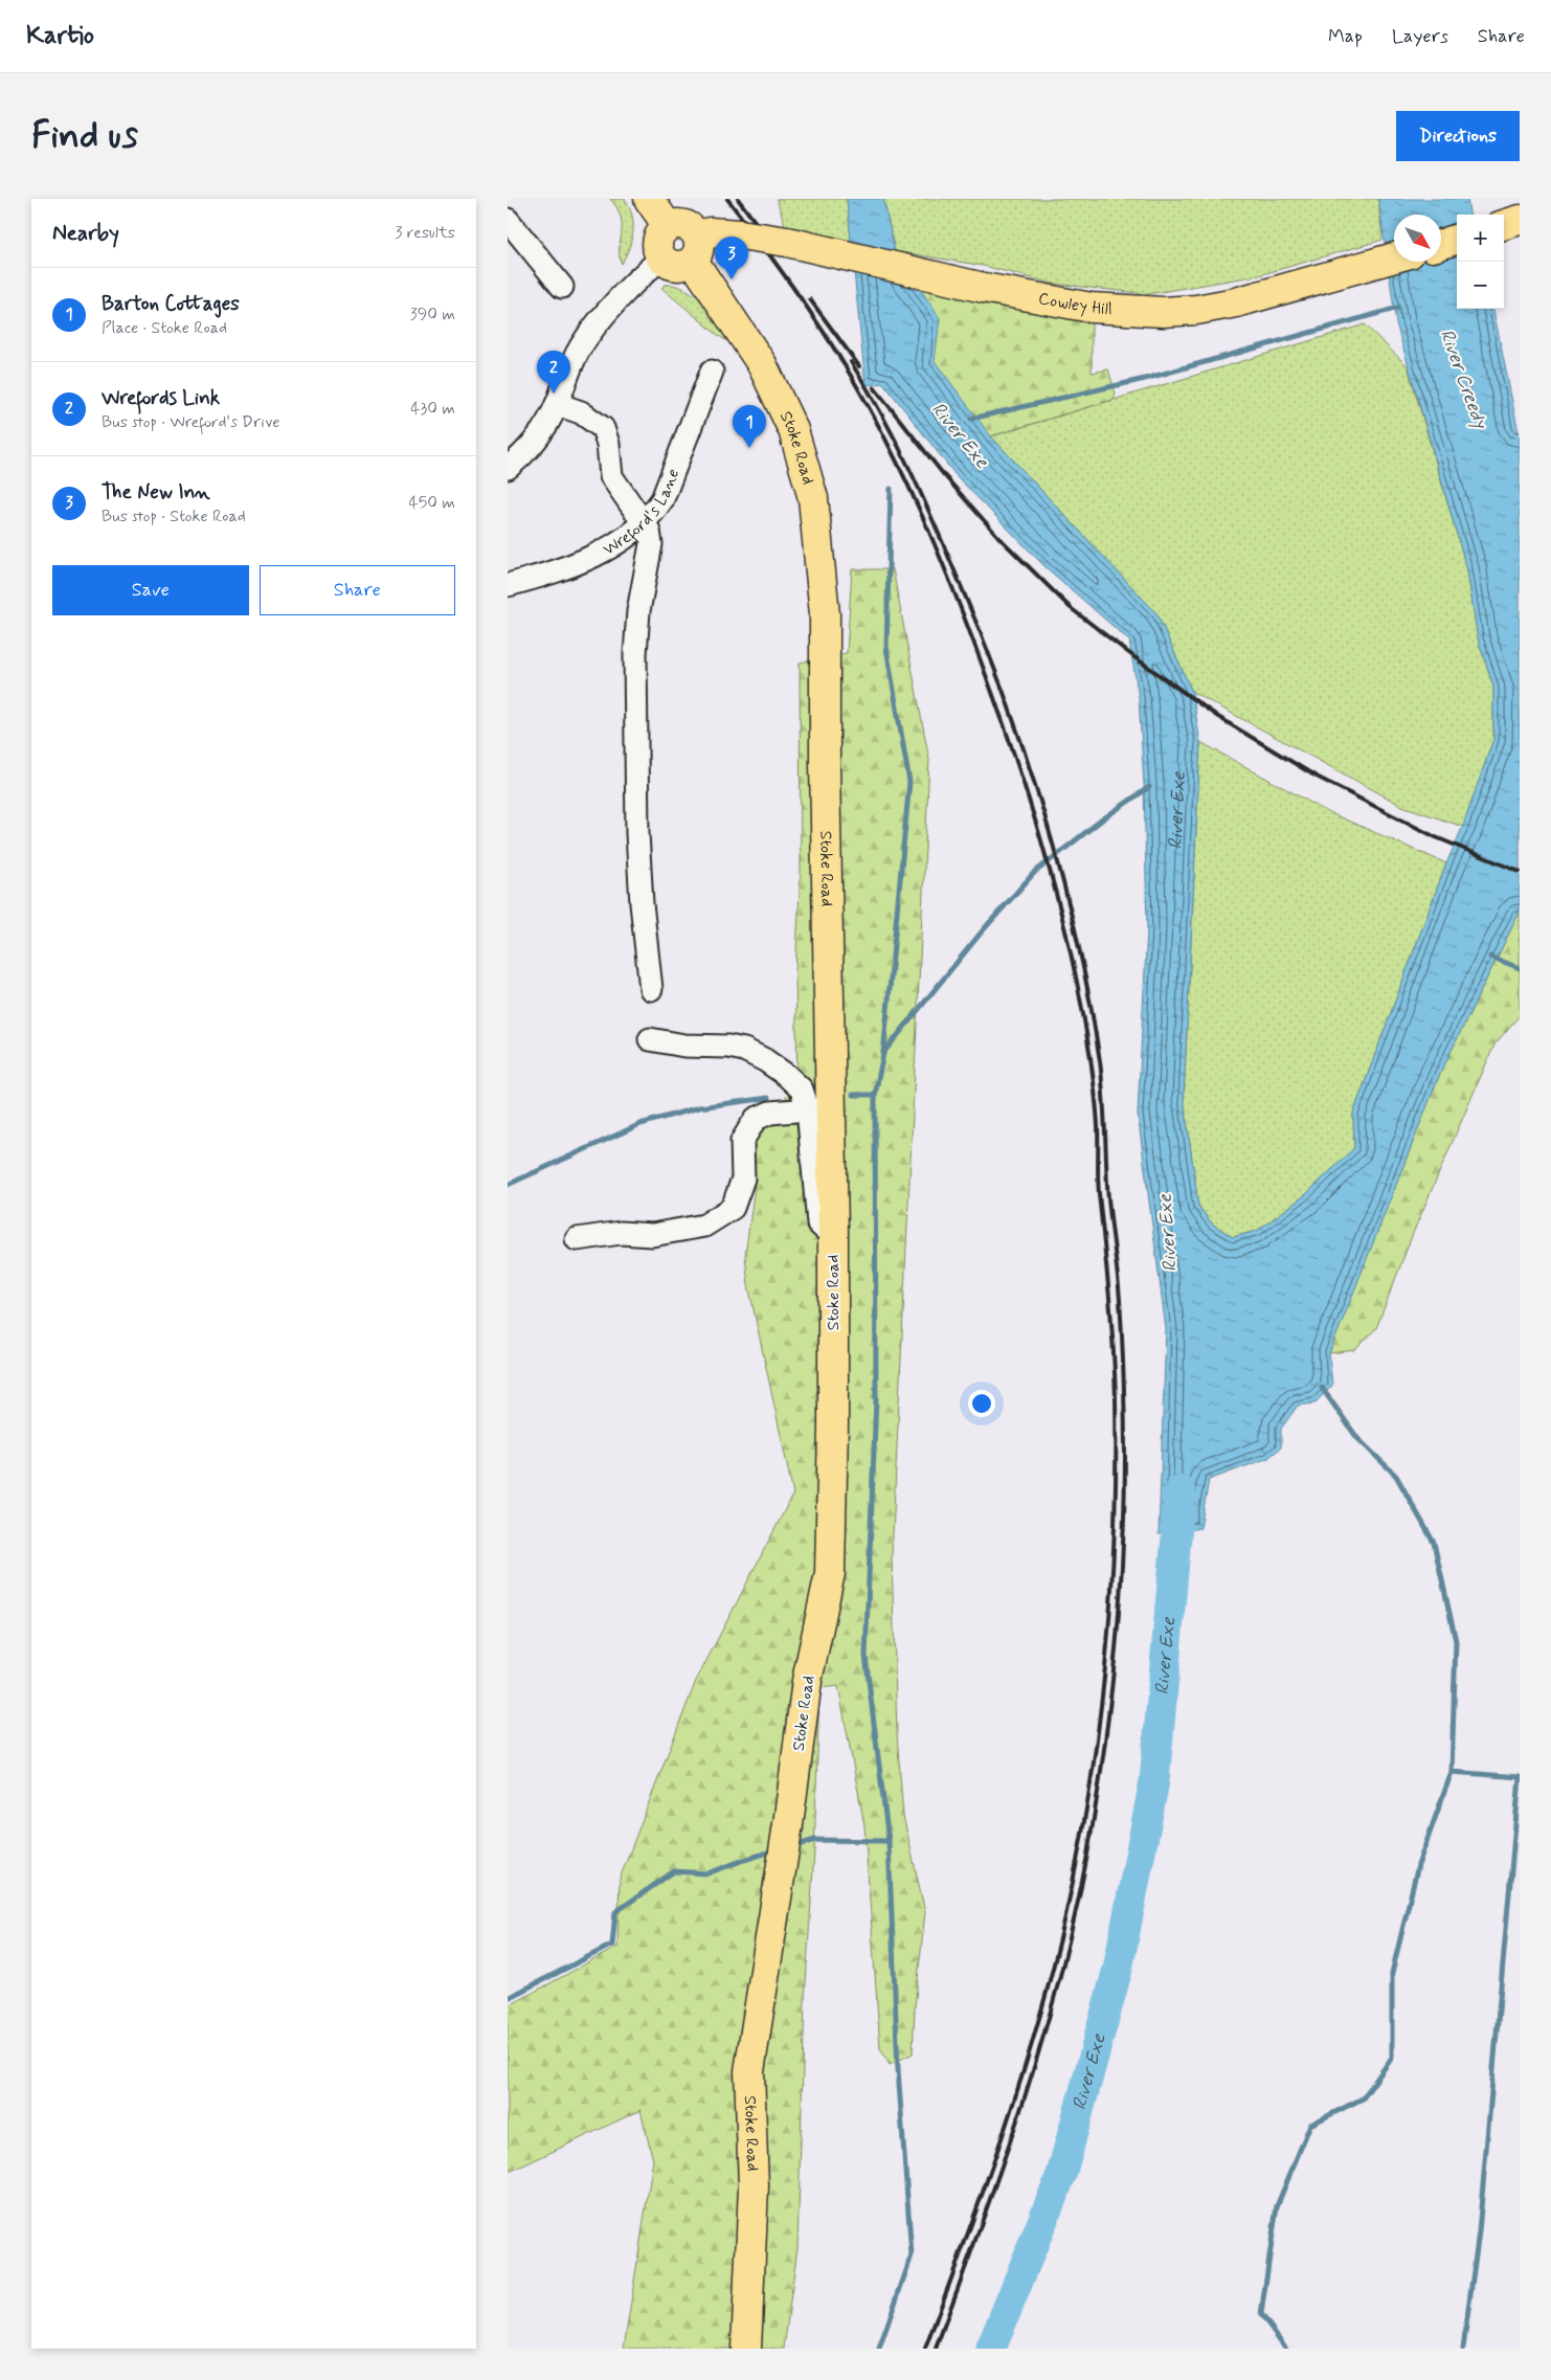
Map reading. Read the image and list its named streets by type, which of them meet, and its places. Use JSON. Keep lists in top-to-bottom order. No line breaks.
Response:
{"streets":{"main road":["Cowley Hill","Stoke Road"],"street":["Wreford's Lane"]},"crossings":[["Cowley Hill","Stoke Road"]],"water":["River Creedy","River Exe"],"north":"bottom right","page":{"header":"Kartio","nav":["Map","Layers","Share"],"buttons":["Directions",["Save","Share"]],"title":"Find us","heading":["Nearby","3 results"],"map_buttons":["+","−"],"pins":["3","2","1"],"list":[{"mark":"1","name":"Barton Cottages","note":"Place · Stoke Road","value":"390 m"},{"mark":"2","name":"Wrefords Link","note":"Bus stop · Wreford's Drive","value":"430 m"},{"mark":"3","name":"The New Inn","note":"Bus stop · Stoke Road","value":"450 m"}]}}
